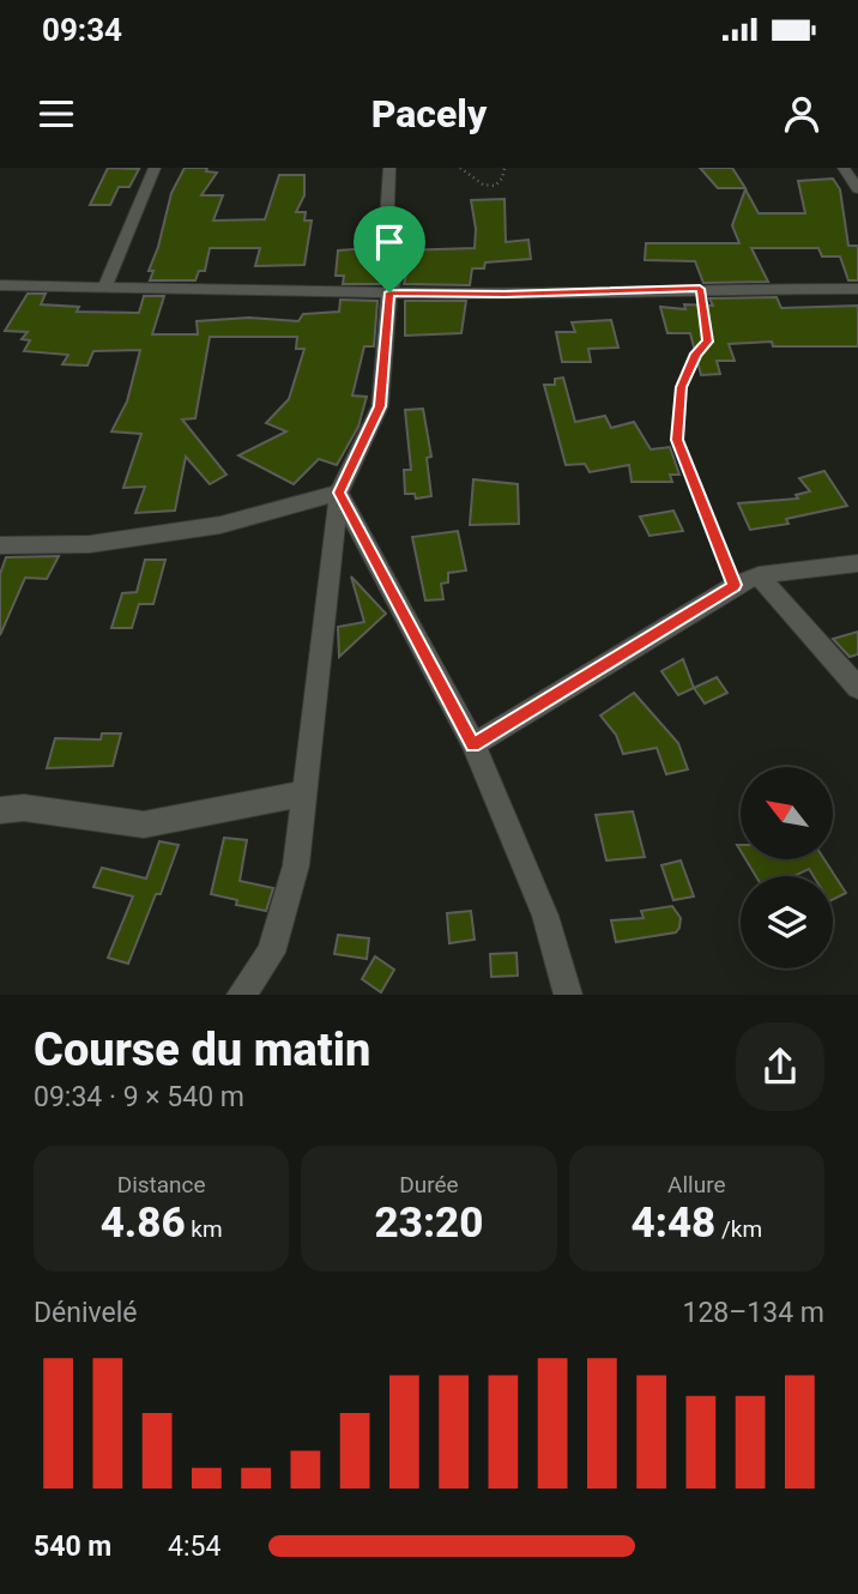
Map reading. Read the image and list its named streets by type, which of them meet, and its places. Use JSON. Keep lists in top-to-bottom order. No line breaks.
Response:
{"north":"top left","page":{"status":"09:34","header":"Pacely","heading":["Course du matin","09:34 · 9 × 540 m"],"stats":[["Distance","4.86 km"],["Durée","23:20"],["Allure","4:48 /km"]],"chart":["Dénivelé","128–134 m"],"list":[{"name":"540 m","note":"4:54"}]}}
